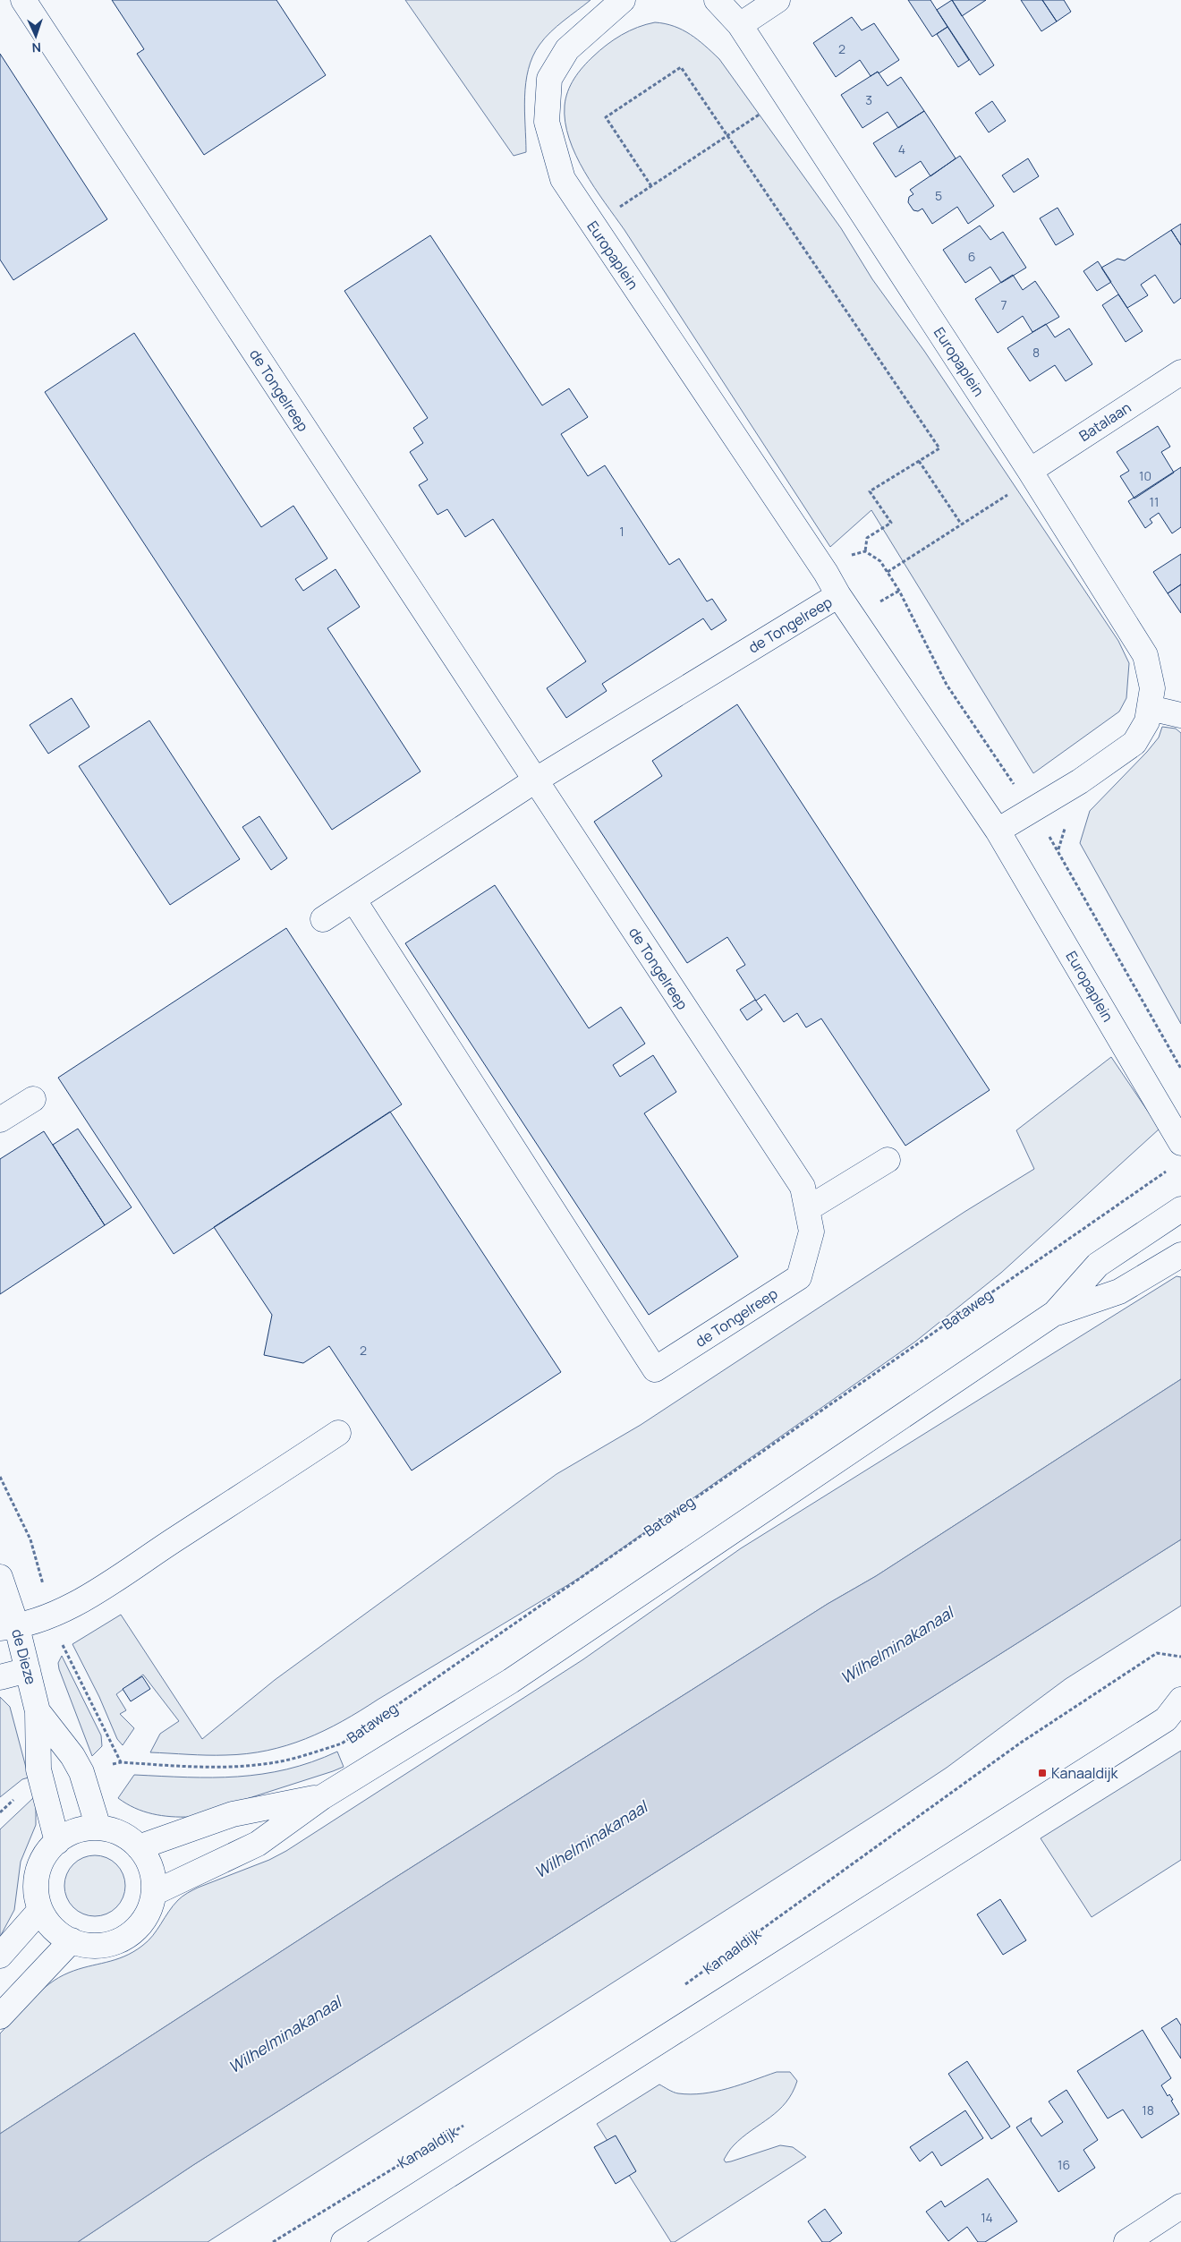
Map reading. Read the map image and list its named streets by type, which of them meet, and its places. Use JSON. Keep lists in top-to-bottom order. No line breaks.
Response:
{"streets":{"street":["Europaplein","de Tongelreep","Batalaan","de Dieze"],"path":["Bataweg","Kanaaldijk"]},"crossings":[["Europaplein","de Tongelreep"],["Europaplein","Batalaan"]],"water":["Wilhelminakanaal"],"places":{"transit":["Kanaaldijk"]},"house_numbers":["2","3","4","5","6","7","8","10","11","1","2","18","16","14"],"north":"bottom"}
